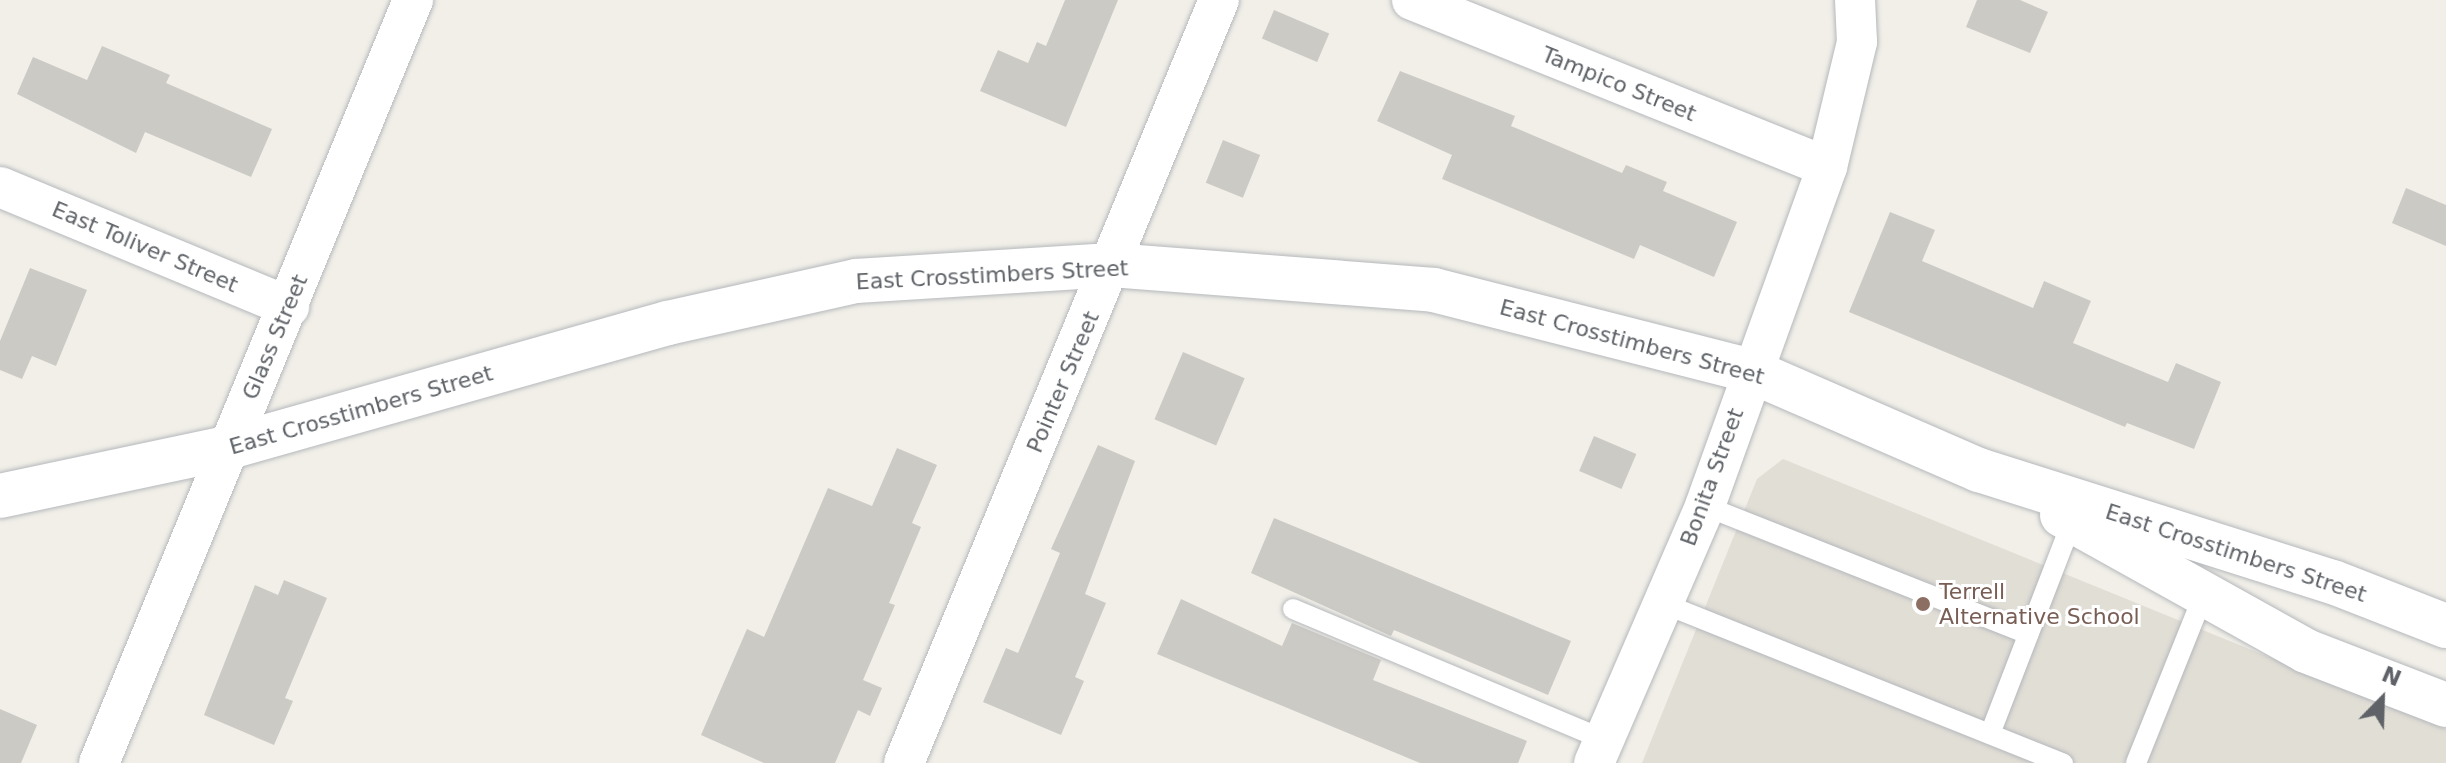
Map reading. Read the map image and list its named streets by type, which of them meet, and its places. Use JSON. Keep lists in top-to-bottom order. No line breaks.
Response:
{"streets":{"main road":["East Crosstimbers Street"],"street":["Tampico Street","East Toliver Street","Glass Street","Pointer Street","Bonita Street"]},"crossings":[["Tampico Street","Bonita Street"],["East Toliver Street","Glass Street"],["East Crosstimbers Street","Glass Street"],["East Crosstimbers Street","Pointer Street"],["East Crosstimbers Street","Bonita Street"]],"places":["Terrell Alternative School"],"north":"top right"}
